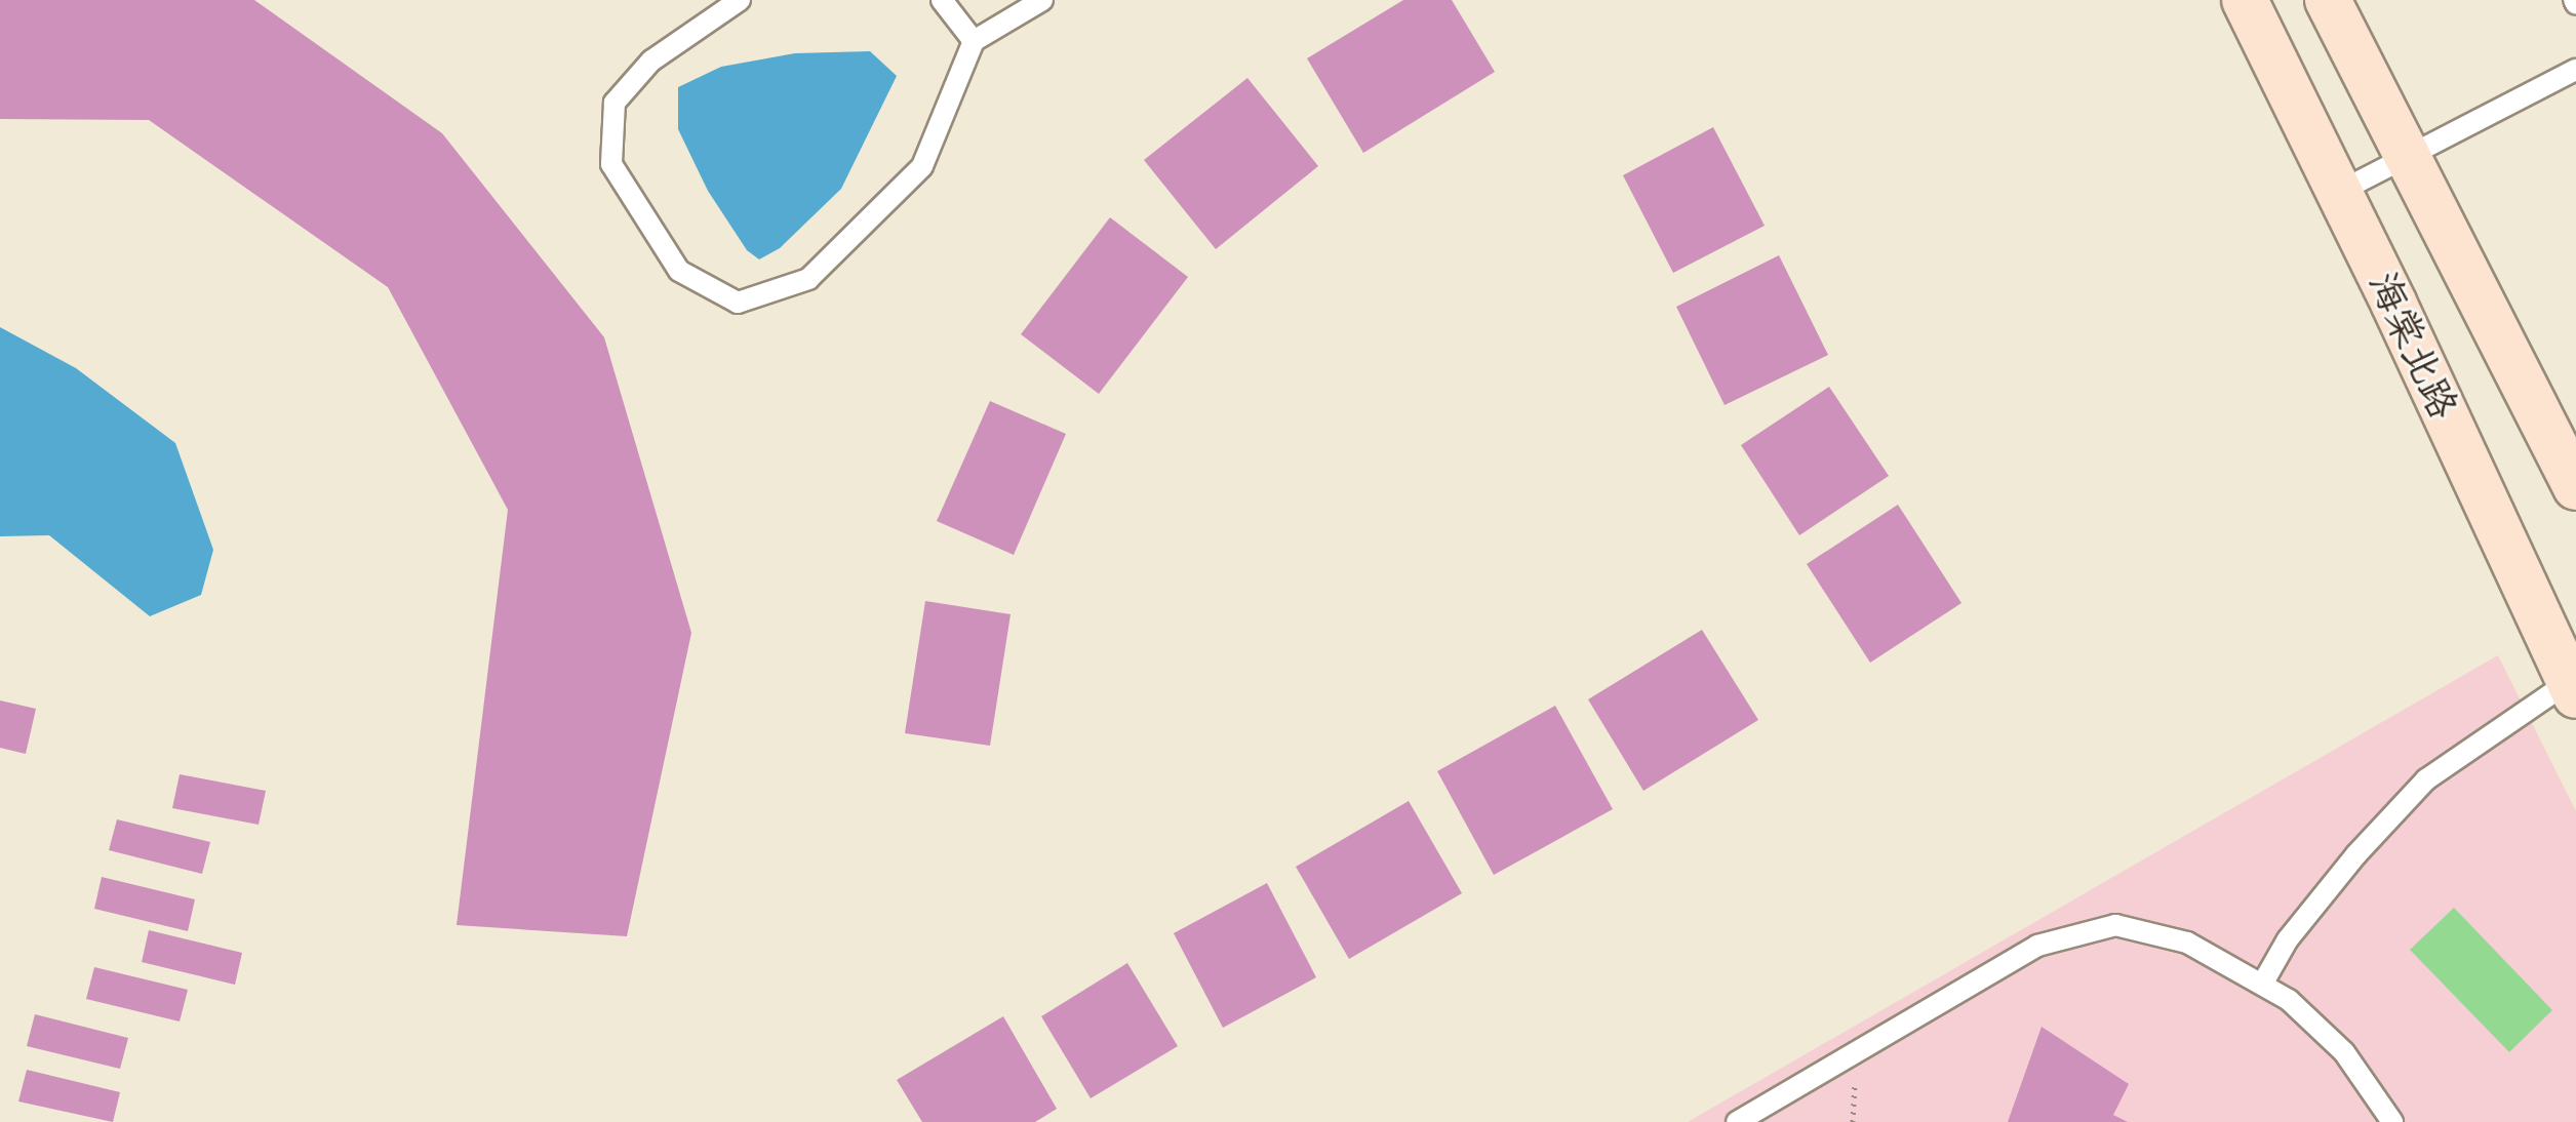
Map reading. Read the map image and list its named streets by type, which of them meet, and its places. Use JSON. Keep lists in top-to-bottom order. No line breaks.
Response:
{"streets":{"main road":["海棠北路"]}}
